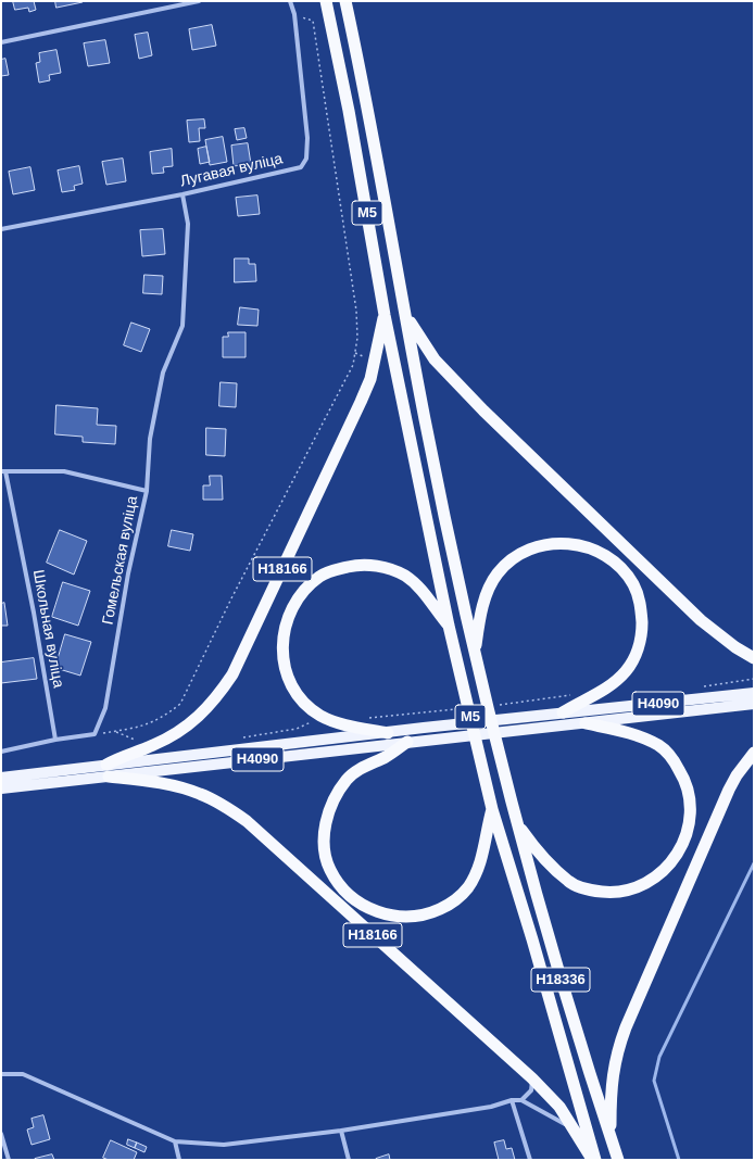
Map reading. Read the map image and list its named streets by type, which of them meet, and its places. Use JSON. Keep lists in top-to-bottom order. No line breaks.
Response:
{"streets":{"highway":["М5","Н18166","Н18336"],"main road":["Н4090"],"street":["Лугавая вуліца","Гомельская вуліца","Школьная вуліца"]},"crossings":[["М5","Н18166"],["М5","Н18336"],["Гомельская вуліца","Школьная вуліца"],["Н18166","Н4090"],["Н18166","Н18336"]]}
